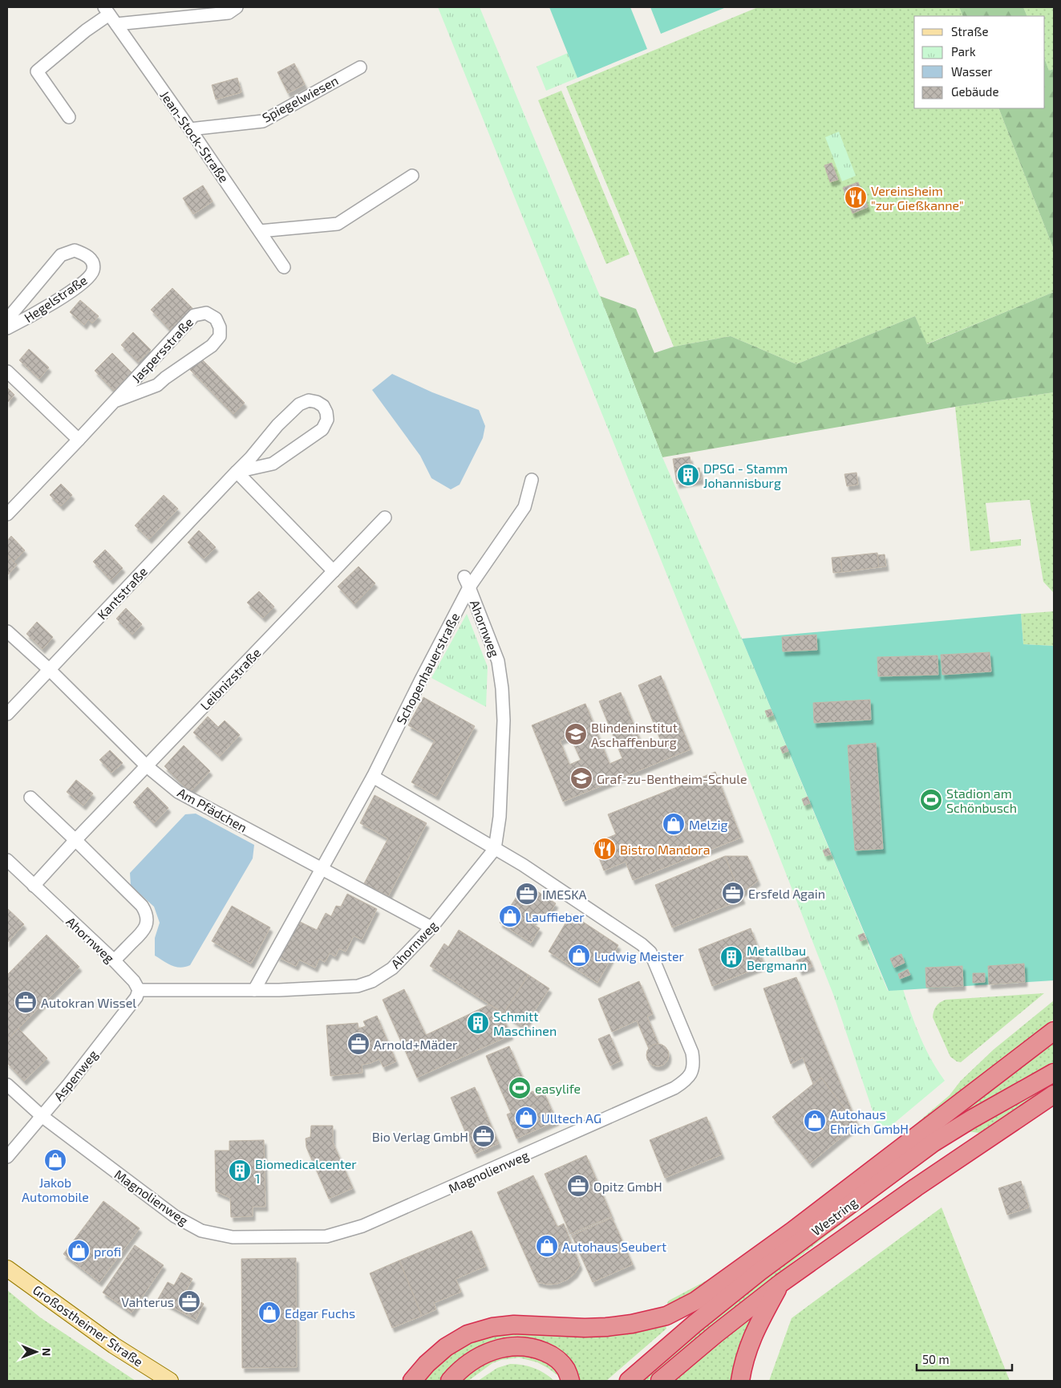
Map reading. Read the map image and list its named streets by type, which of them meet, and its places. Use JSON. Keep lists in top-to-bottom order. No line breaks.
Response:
{"streets":{"highway":["Westring"],"main road":["Großostheimer Straße"],"street":["Spiegelwiesen","Jean-Stock-Straße","Hegelstraße","Jaspersstraße","Kantstraße","Ahornweg","Schopenhauerstraße","Leibnizstraße","Am Pfädchen","Aspenweg","Magnolienweg"]},"crossings":[["Spiegelwiesen","Jean-Stock-Straße"],["Kantstraße","Am Pfädchen"],["Ahornweg","Schopenhauerstraße"],["Ahornweg","Leibnizstraße"],["Ahornweg","Am Pfädchen"],["Ahornweg","Aspenweg"],["Ahornweg","Magnolienweg"],["Schopenhauerstraße","Am Pfädchen"],["Leibnizstraße","Am Pfädchen"],["Aspenweg","Magnolienweg"]],"places":{"restaurant":["Vereinsheim \"zur Gießkanne\"","Bistro Mandora"],"building":["DPSG - Stamm Johannisburg","Metallbau Bergmann","Schmitt Maschinen","Biomedicalcenter 1"],"school or university":["Blindeninstitut Aschaffenburg","Graf-zu-Bentheim-Schule"],"sports":["Stadion am Schönbusch","easylife"],"shop":["Melzig","Lauffieber","Ludwig Meister","Ulltech AG","Autohaus Ehrlich GmbH","Jakob Automobile","Autohaus Seubert","profi","Edgar Fuchs"],"office":["Ersfeld Again","IMESKA","Autokran Wissel","Arnold+Mäder","Bio Verlag GmbH","Opitz GmbH","Vahterus"]},"legend":["Straße","Park","Wasser","Gebäude"],"scale_bar":"50 m","north":"right"}
